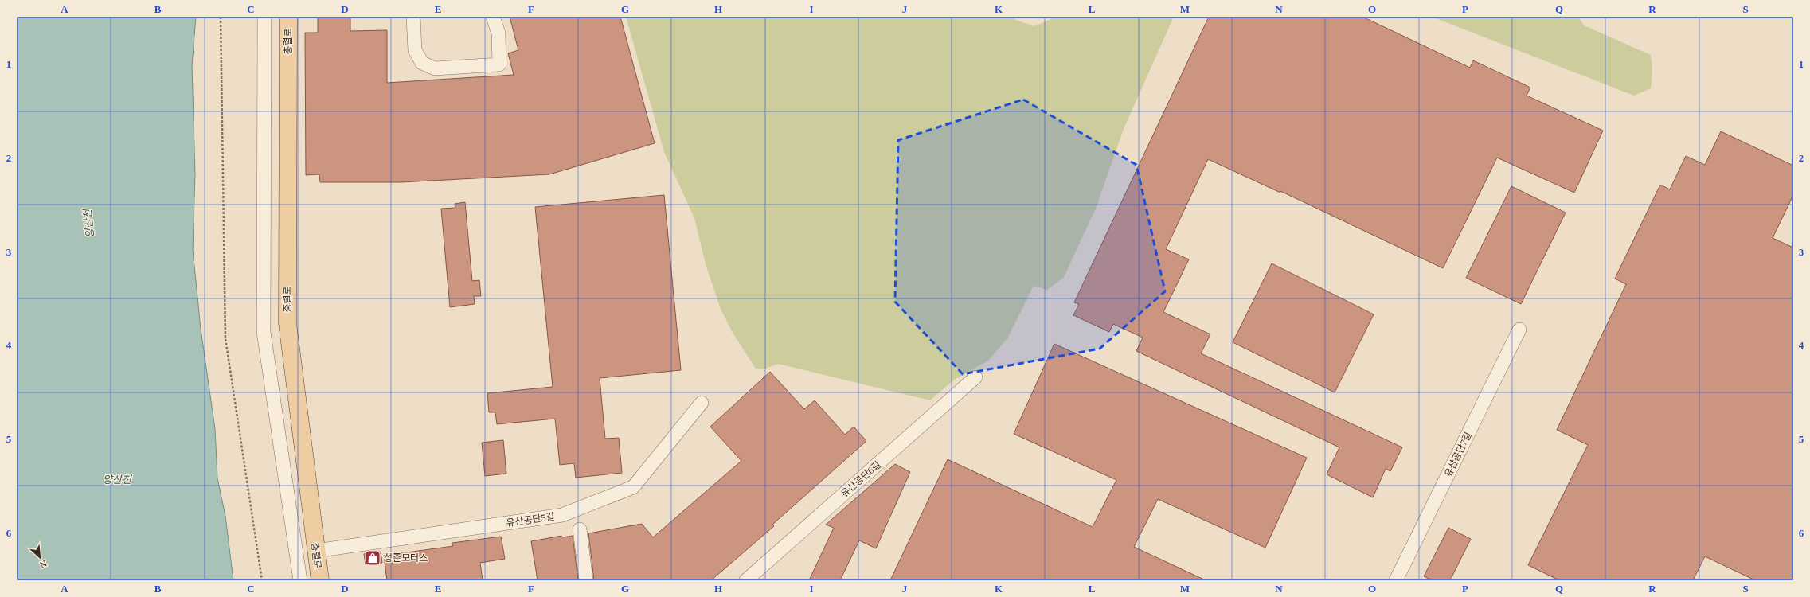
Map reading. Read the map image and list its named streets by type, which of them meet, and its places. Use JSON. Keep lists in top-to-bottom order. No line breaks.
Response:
{"streets":{"main road":["충렬로"],"street":["유산공단7길","유산공단6길","유산공단5길"]},"crossings":[["충렬로","유산공단5길"]],"water":["양산천"],"places":{"shop":["성준모터스"]},"north":"bottom right","grid":{"columns":["A","B","C","D","E","F","G","H","I","J","K","L","M","N","O","P","Q","R","S"],"rows":["1","2","3","4","5","6"]}}
